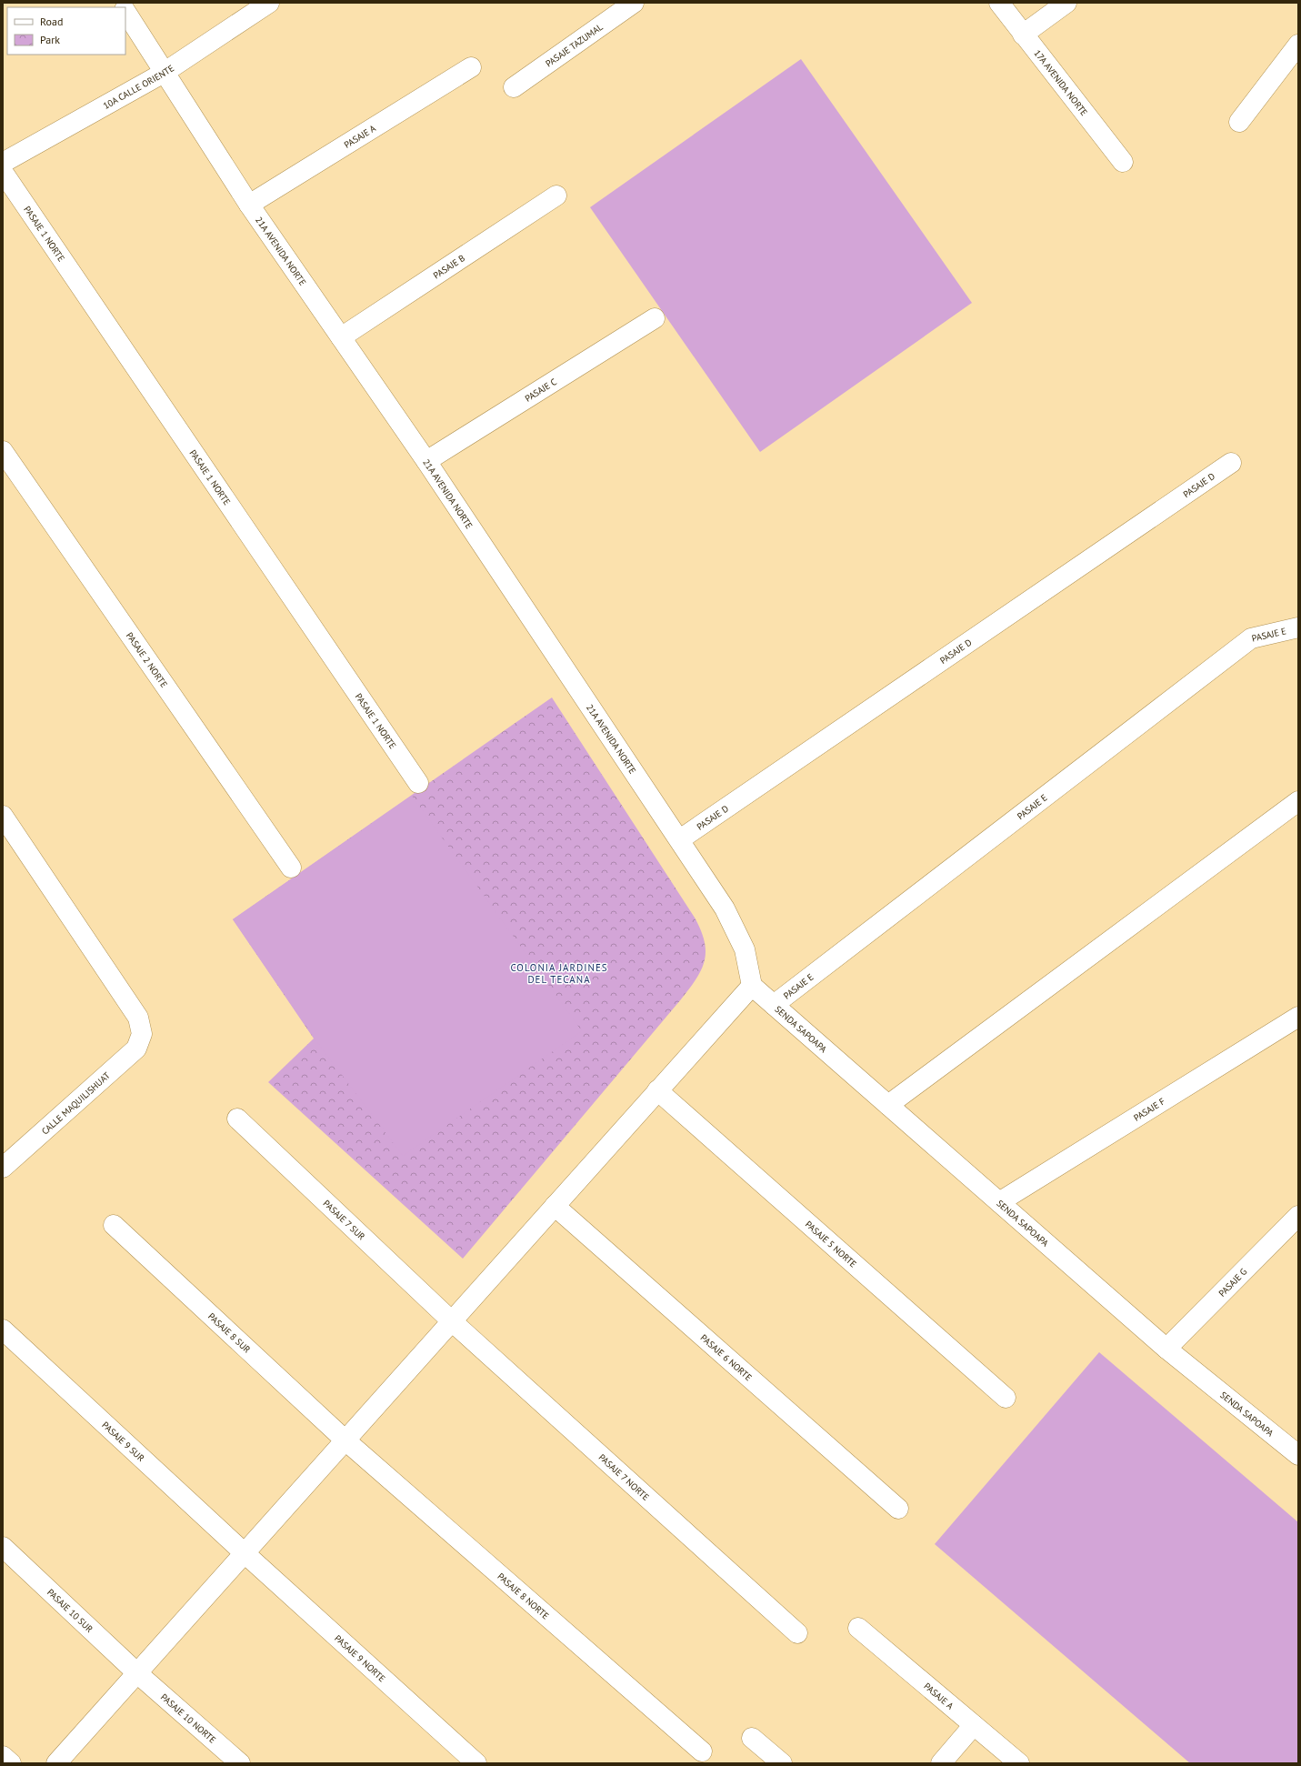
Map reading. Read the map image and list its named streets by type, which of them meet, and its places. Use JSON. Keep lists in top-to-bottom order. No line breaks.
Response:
{"streets":{"street":["PASAJE TAZUMAL","17A AVENIDA NORTE","10A CALLE ORIENTE","PASAJE A","PASAJE 1 NORTE","21A AVENIDA NORTE","PASAJE B","PASAJE C","PASAJE D","PASAJE E","PASAJE 2 NORTE","SENDA SAPOAPA","CALLE MAQUILISHUAT","PASAJE F","PASAJE 7 SUR","PASAJE 5 NORTE","PASAJE G","PASAJE 8 SUR","PASAJE 6 NORTE","PASAJE 9 SUR","PASAJE 7 NORTE","PASAJE 8 NORTE","PASAJE 10 SUR","PASAJE 9 NORTE","PASAJE 10 NORTE"]},"crossings":[["10A CALLE ORIENTE","21A AVENIDA NORTE"],["PASAJE A","21A AVENIDA NORTE"],["21A AVENIDA NORTE","PASAJE B"],["21A AVENIDA NORTE","PASAJE C"],["21A AVENIDA NORTE","PASAJE D"],["21A AVENIDA NORTE","SENDA SAPOAPA"],["PASAJE E","SENDA SAPOAPA"],["SENDA SAPOAPA","PASAJE F"],["SENDA SAPOAPA","PASAJE G"],["PASAJE 7 SUR","PASAJE 7 NORTE"],["PASAJE 8 SUR","PASAJE 8 NORTE"],["PASAJE 9 SUR","PASAJE 9 NORTE"],["PASAJE 10 SUR","PASAJE 10 NORTE"]],"districts":["COLONIA JARDINES DEL TECANA"],"legend":["Road","Park"]}
